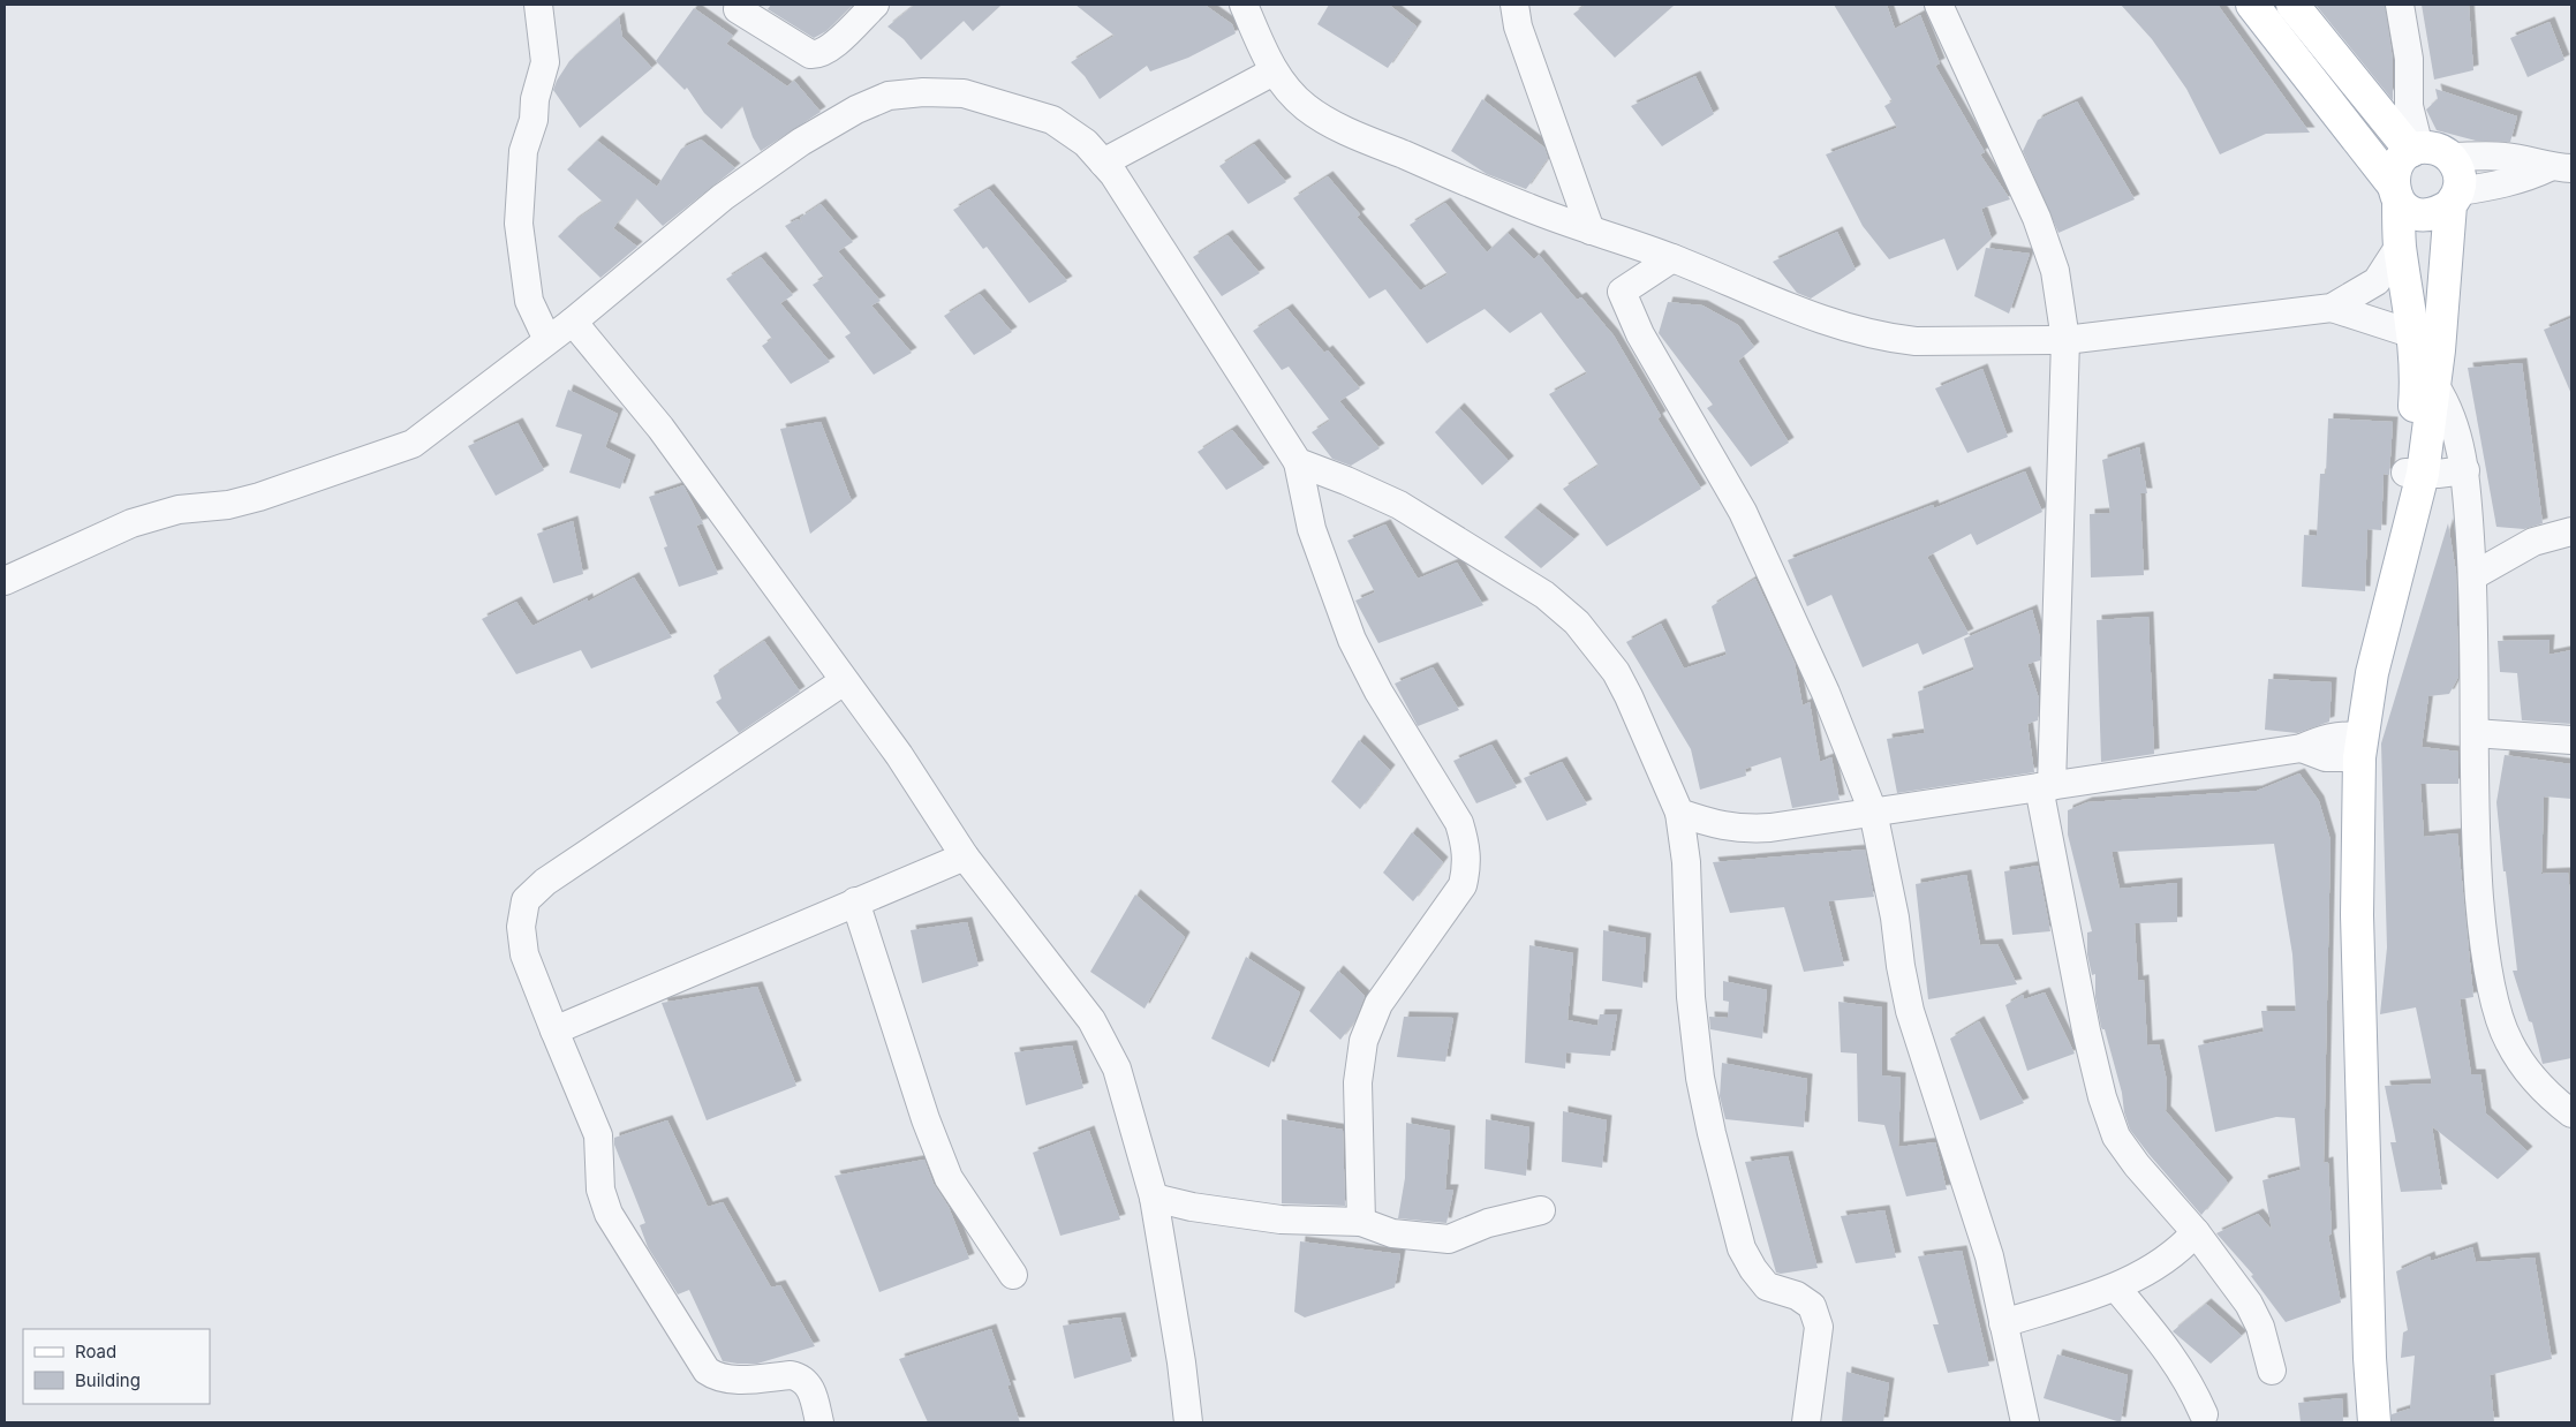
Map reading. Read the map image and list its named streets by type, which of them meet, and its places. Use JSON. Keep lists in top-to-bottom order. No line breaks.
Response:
{"legend":["Road","Building"]}
